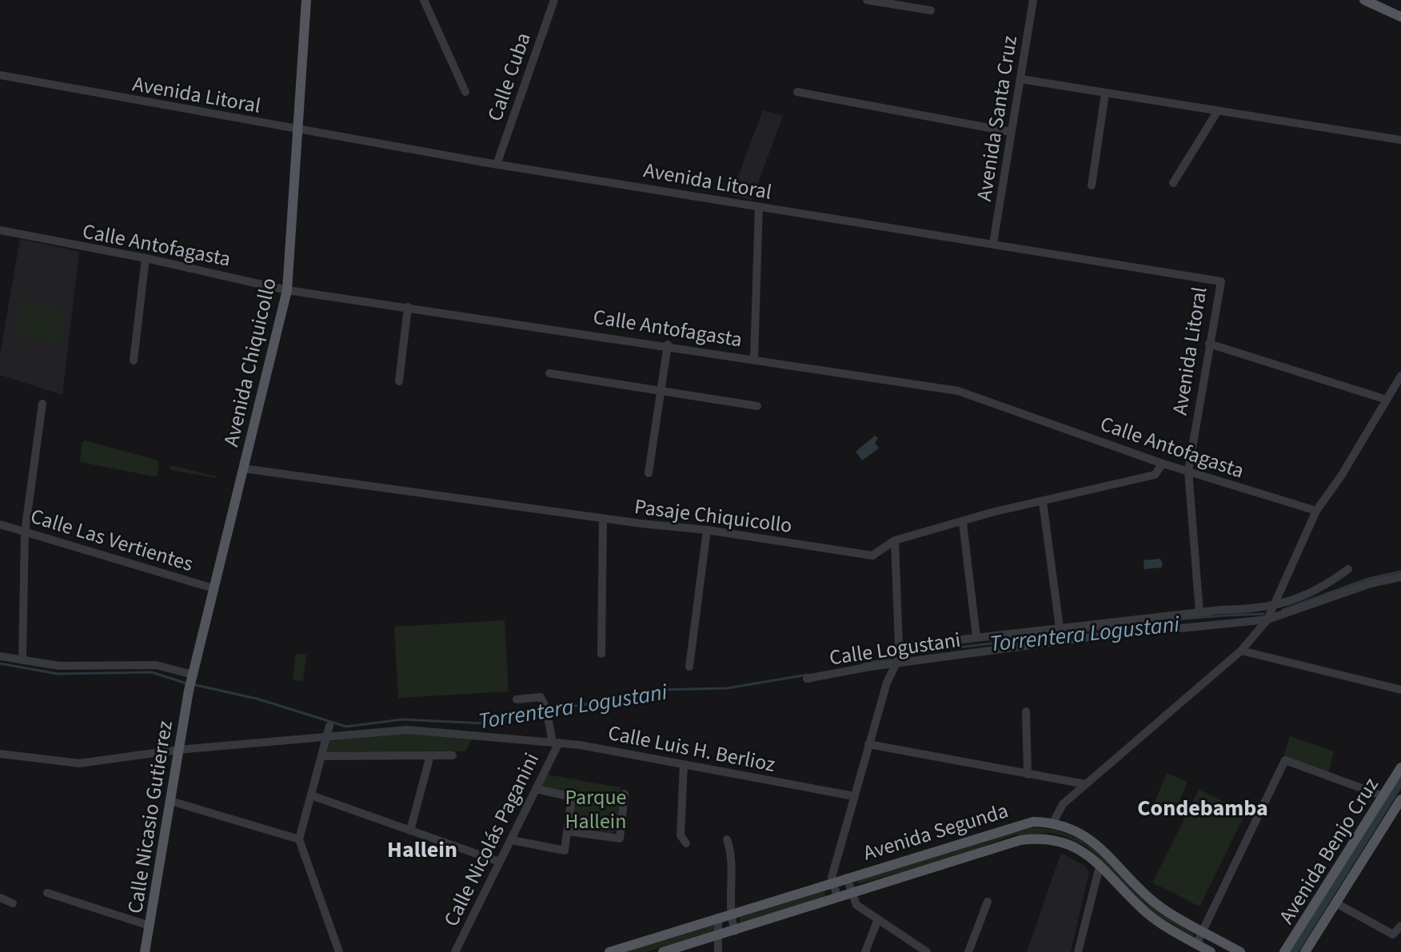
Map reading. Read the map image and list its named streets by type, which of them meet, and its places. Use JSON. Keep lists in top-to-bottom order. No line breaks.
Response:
{"streets":{"main road":["Avenida Chiquicollo","Calle Nicasio Gutierrez","Avenida Segunda","Avenida Benjo Cruz"],"street":["Calle Cuba","Avenida Litoral","Avenida Santa Cruz","Calle Antofagasta","Pasaje Chiquicollo","Calle Las Vertientes","Calle Logustani","Calle Luis H. Berlioz","Calle Nicolás Paganini"]},"crossings":[["Calle Cuba","Avenida Litoral"],["Avenida Litoral","Avenida Santa Cruz"],["Avenida Litoral","Calle Antofagasta"],["Avenida Litoral","Avenida Chiquicollo"],["Avenida Litoral","Calle Logustani"],["Calle Antofagasta","Avenida Chiquicollo"],["Calle Antofagasta","Pasaje Chiquicollo"],["Avenida Chiquicollo","Pasaje Chiquicollo"],["Avenida Chiquicollo","Calle Las Vertientes"],["Avenida Chiquicollo","Calle Nicasio Gutierrez"],["Calle Luis H. Berlioz","Calle Nicasio Gutierrez"],["Calle Luis H. Berlioz","Calle Nicolás Paganini"]],"districts":["Condebamba","Hallein"],"water":["Torrentera Logustani"],"parks":["Parque Hallein"]}
